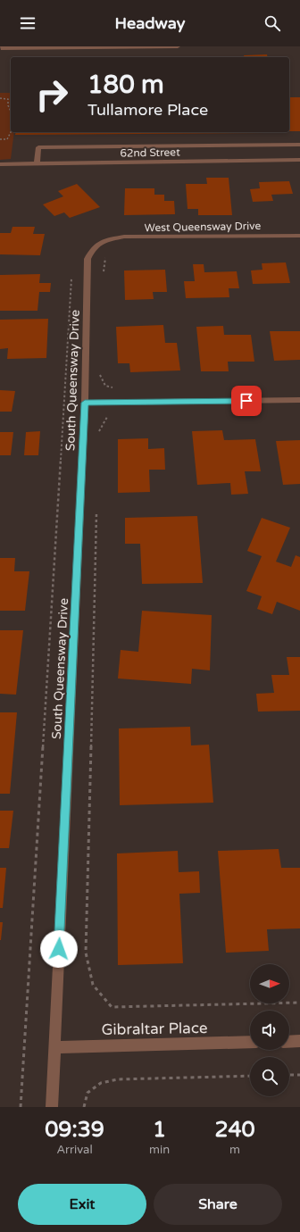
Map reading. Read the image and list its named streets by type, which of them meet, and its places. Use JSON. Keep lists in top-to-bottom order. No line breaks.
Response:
{"streets":{"street":["62nd Street","West Queensway Drive","South Queensway Drive","Gibraltar Place"]},"crossings":[["West Queensway Drive","South Queensway Drive"],["South Queensway Drive","Gibraltar Place"]],"north":"right","page":{"header":"Headway","turn":["180 m","Tullamore Place"],"eta":["09:39","Arrival","1","min","240","m"],"buttons":["Exit","Share"]}}
